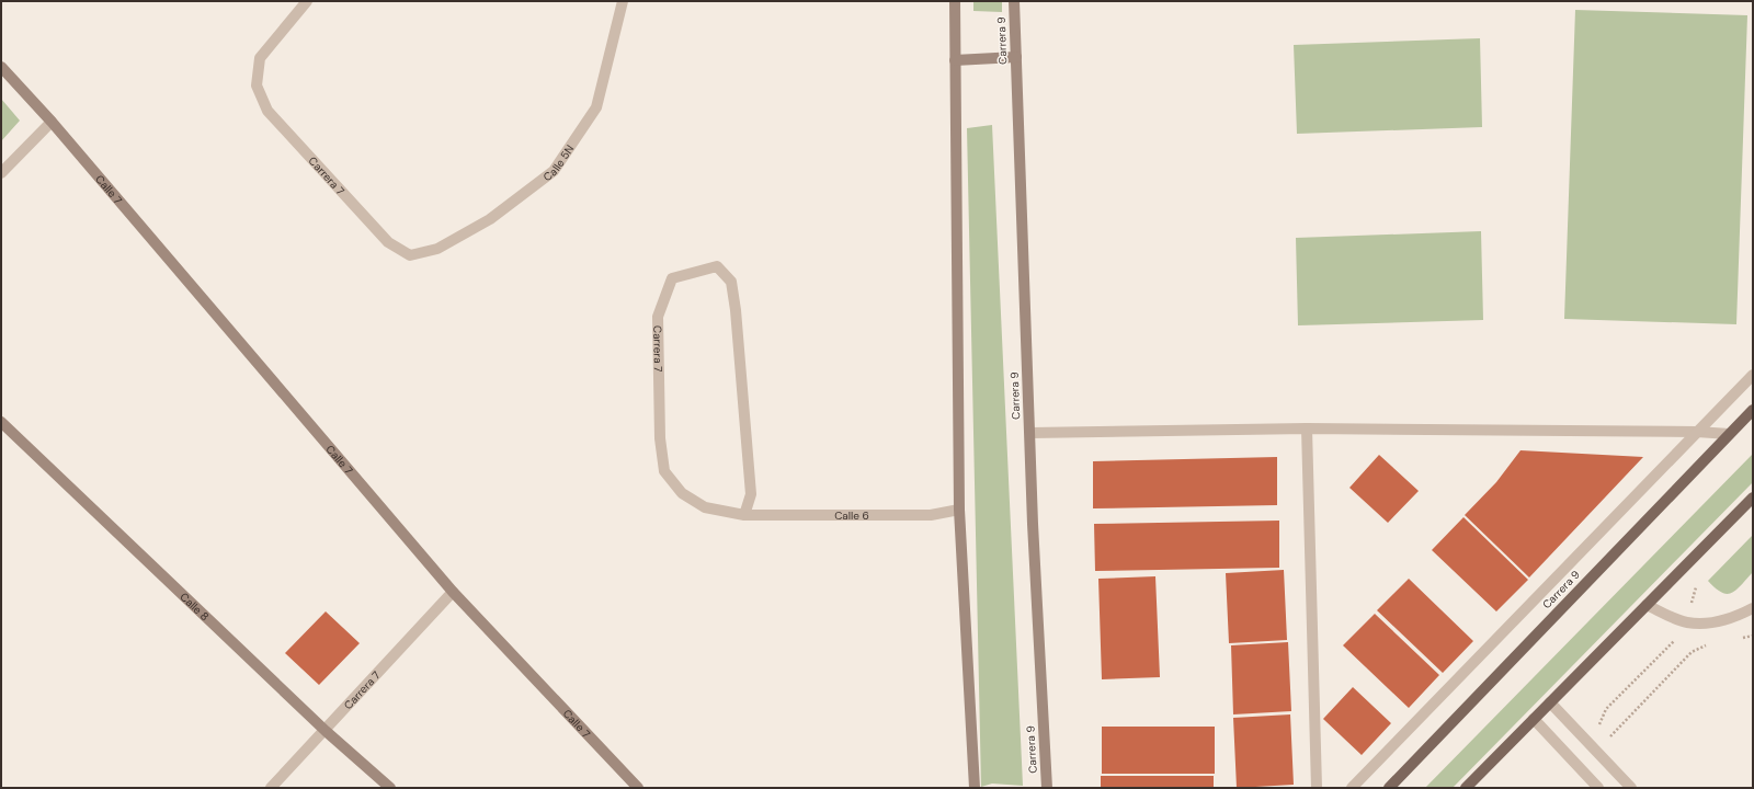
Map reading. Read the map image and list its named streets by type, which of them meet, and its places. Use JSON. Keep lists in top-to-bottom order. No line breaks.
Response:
{"streets":{"main road":["Carrera 9","Calle 7","Calle 8"],"street":["Calle 5N","Carrera 7","Calle 6"]},"crossings":[["Calle 5N","Carrera 7"],["Carrera 7","Calle 7"],["Carrera 7","Calle 6"],["Carrera 7","Calle 8"]]}
